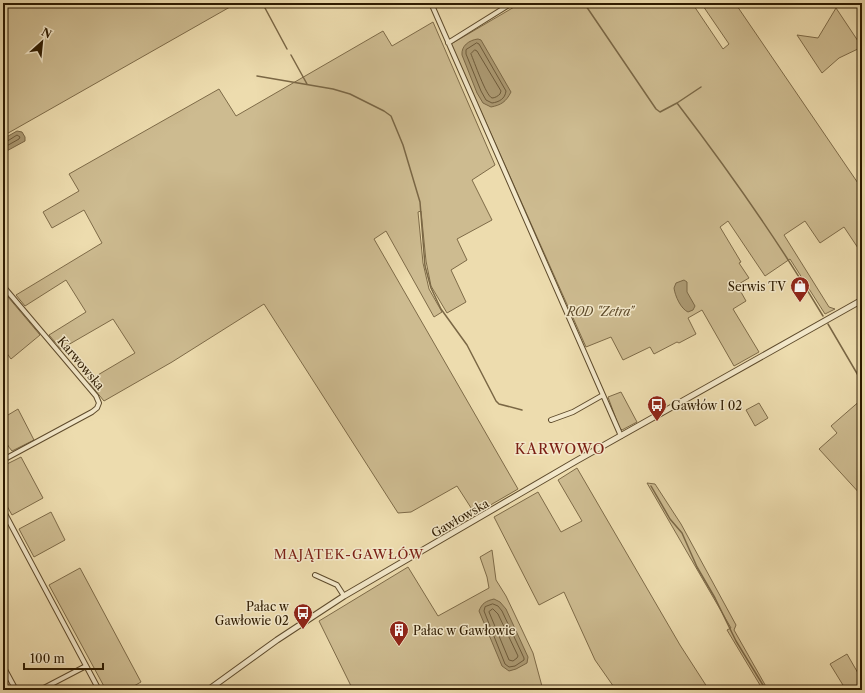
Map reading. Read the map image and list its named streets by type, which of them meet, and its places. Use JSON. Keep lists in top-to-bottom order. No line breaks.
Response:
{"streets":{"street":["Karwowska","Gawłowska"]},"districts":["KARWOWO","MAJĄTEK-GAWŁÓW"],"parks":["ROD \"Zetra\""],"places":{"shop":["Serwis TV"],"bus stop":["Gawłów I 02","Pałac w Gawłowie 02"],"building":["Pałac w Gawłowie"]},"scale_bar":"100 m","north":"top right"}
